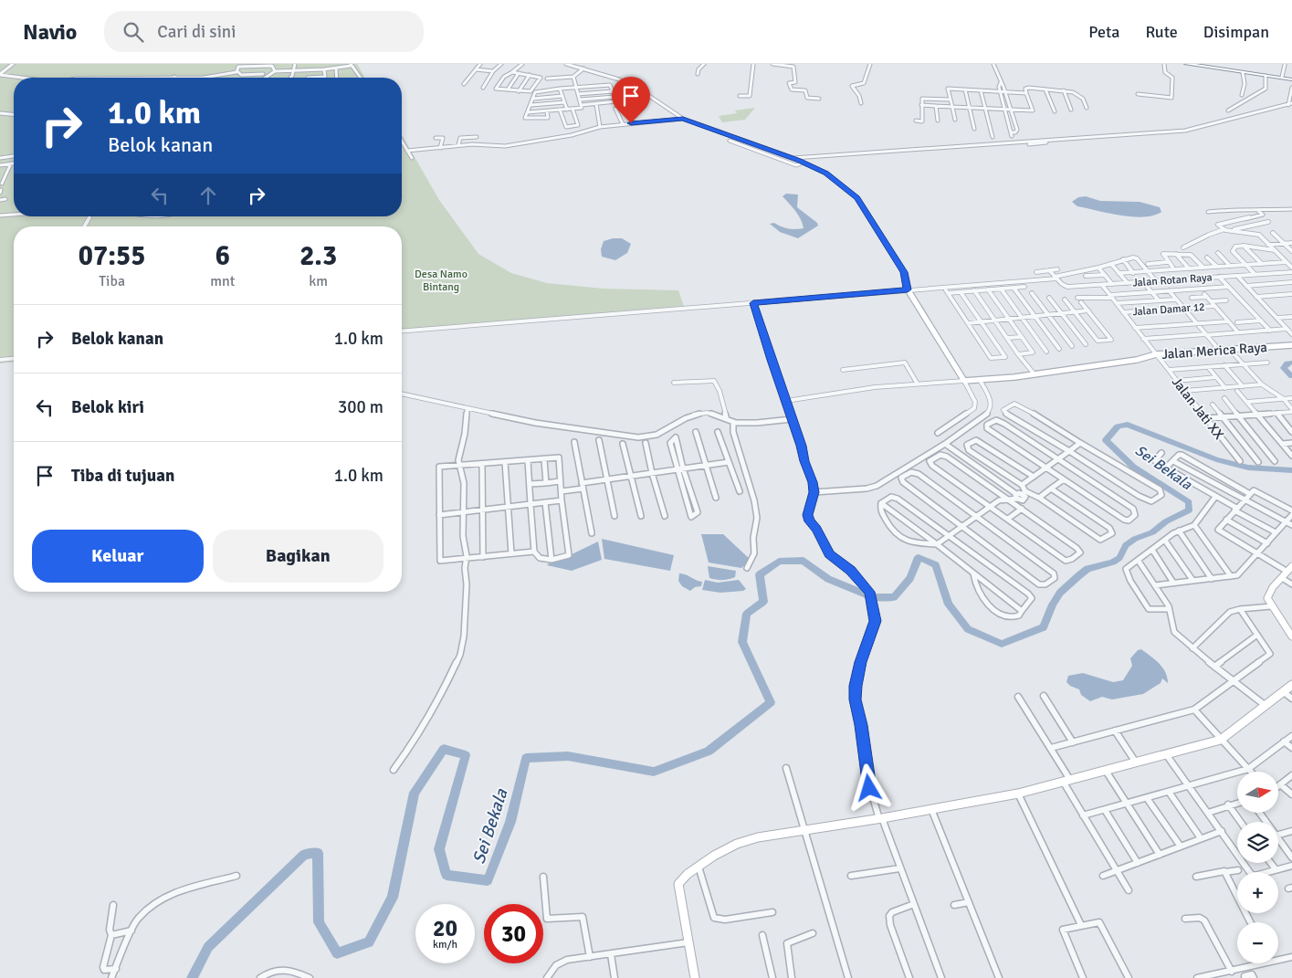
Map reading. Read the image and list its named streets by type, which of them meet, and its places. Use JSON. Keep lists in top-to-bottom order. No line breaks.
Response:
{"streets":{"street":["Jalan Rotan Raya","Jalan Damar 12","Jalan Merica Raya","Jalan Jati XX"]},"crossings":[["Jalan Rotan Raya","Jalan Jati XX"],["Jalan Damar 12","Jalan Jati XX"],["Jalan Merica Raya","Jalan Jati XX"]],"water":["Sei Bekala"],"parks":["Desa Namo Bintang"],"north":"right","page":{"header":"Navio","search":"Cari di sini","nav":["Peta","Rute","Disimpan"],"turn":["1.0 km","Belok kanan"],"eta":["07:55","Tiba","6","mnt","2.3","km"],"list":[{"name":"Belok kanan","value":"1.0 km"},{"name":"Belok kiri","value":"300 m"},{"name":"Tiba di tujuan","value":"1.0 km"}],"buttons":["Keluar","Bagikan"],"map_buttons":["+","−"],"speed":"20 km/h","limit":"30"}}
